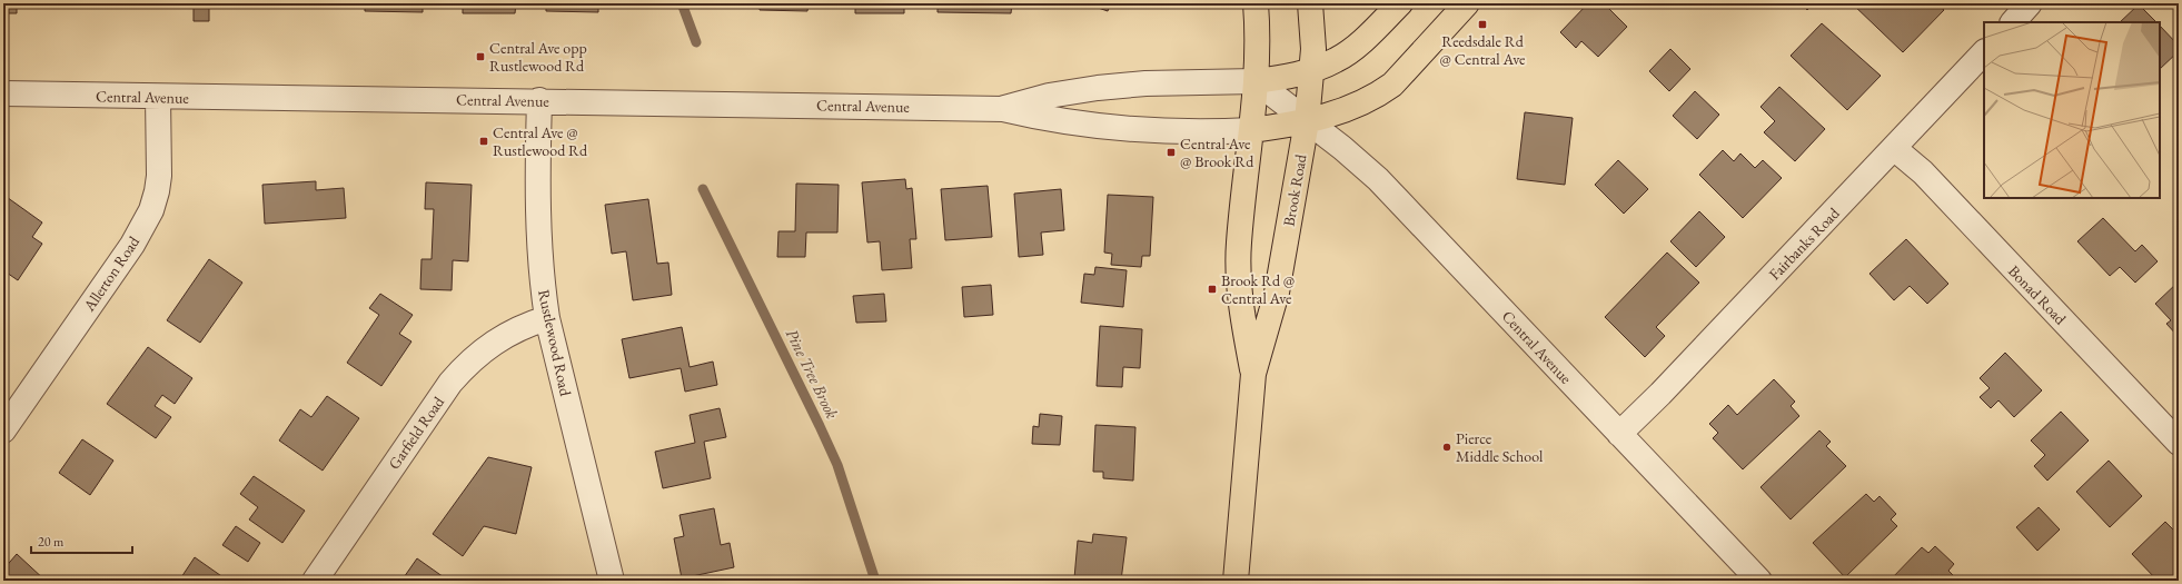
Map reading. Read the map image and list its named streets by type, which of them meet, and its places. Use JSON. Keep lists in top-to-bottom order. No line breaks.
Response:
{"streets":{"main road":["Central Avenue","Brook Road"],"street":["Fairbanks Road","Allerton Road","Bonad Road","Rustlewood Road","Garfield Road"]},"crossings":[["Central Avenue","Brook Road"],["Central Avenue","Fairbanks Road"],["Central Avenue","Allerton Road"],["Central Avenue","Rustlewood Road"],["Fairbanks Road","Bonad Road"],["Rustlewood Road","Garfield Road"]],"water":["Pine Tree Brook"],"places":{"transit":["Reedsdale Rd @ Central Ave","Central Ave opp Rustlewood Rd","Central Ave @ Rustlewood Rd","Central Ave @ Brook Rd","Brook Rd @ Central Ave"],"other":["Pierce Middle School"]},"scale_bar":"20 m"}
